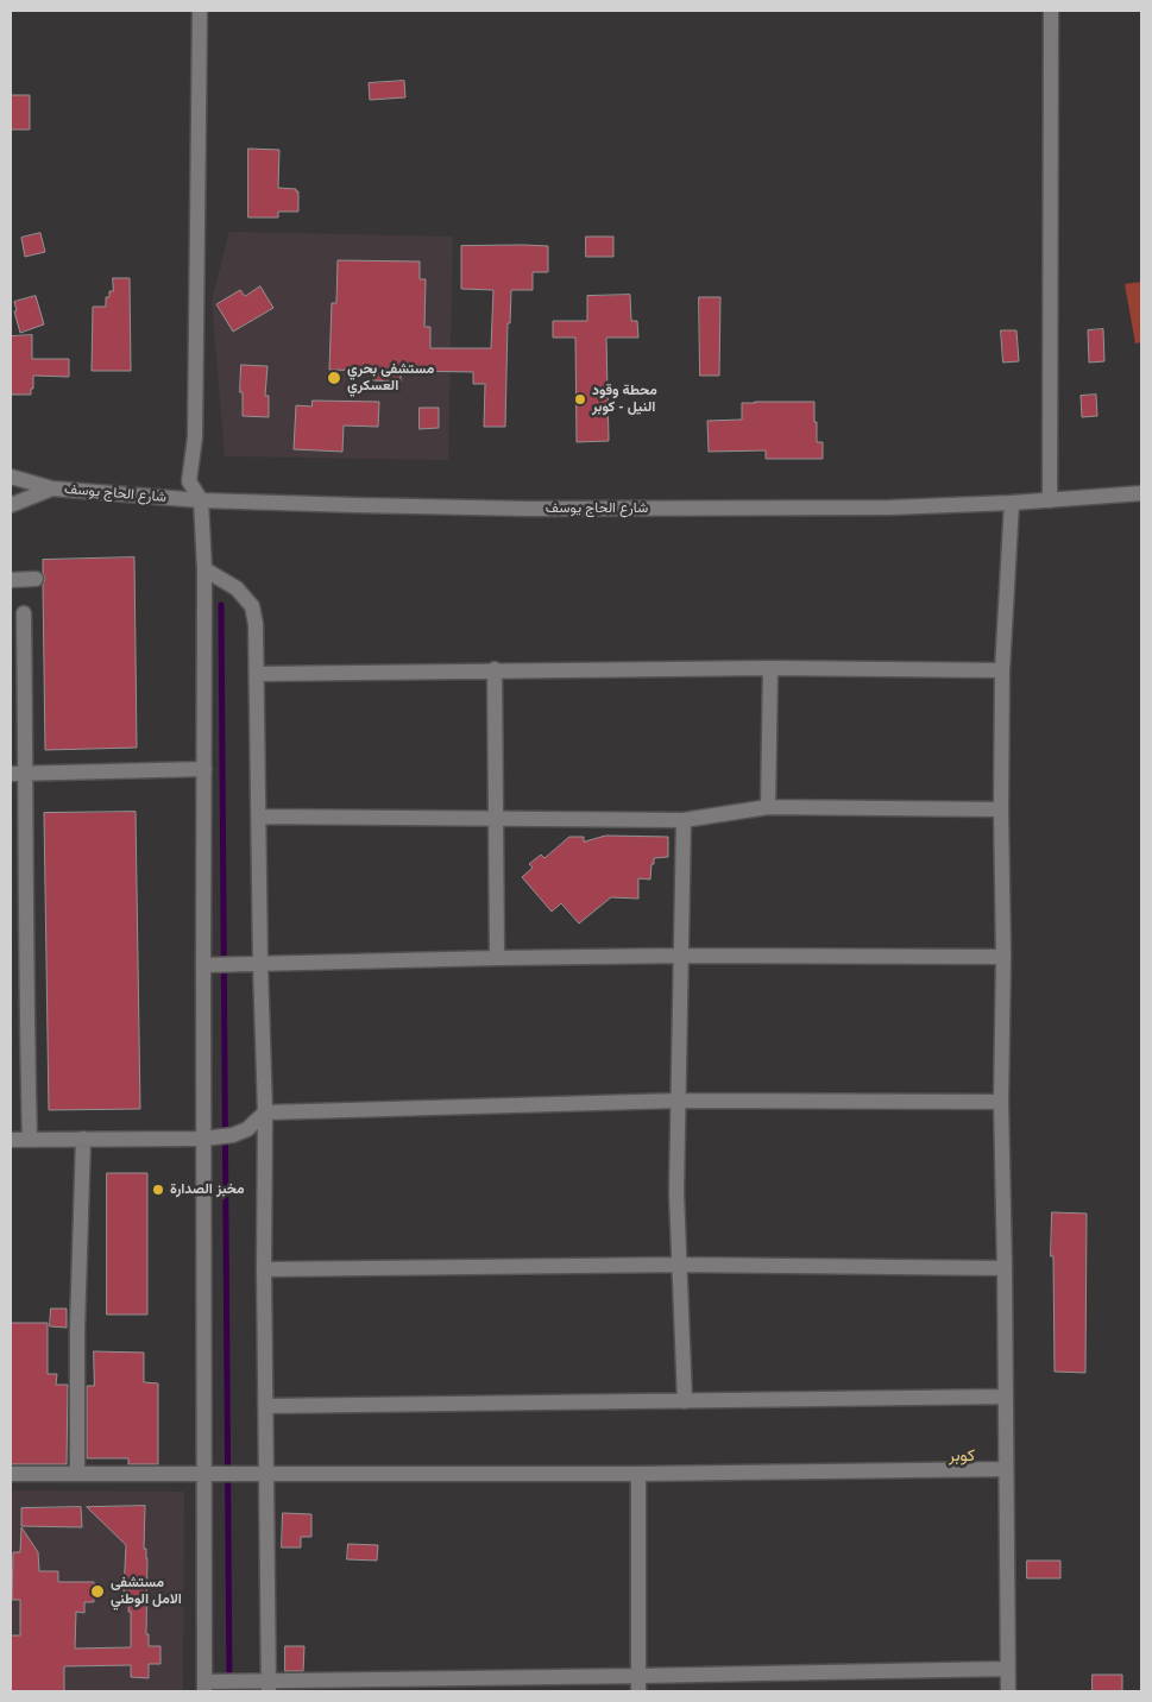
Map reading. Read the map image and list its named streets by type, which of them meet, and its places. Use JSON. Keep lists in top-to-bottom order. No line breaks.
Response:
{"streets":{"street":["شارع الحاج يوسف"]},"districts":["كوبر"],"places":["مستشفى بحري العسكري","محطة وقود النيل - كوبر","مخبز الصدارة","مستشفى الامل الوطني"]}
